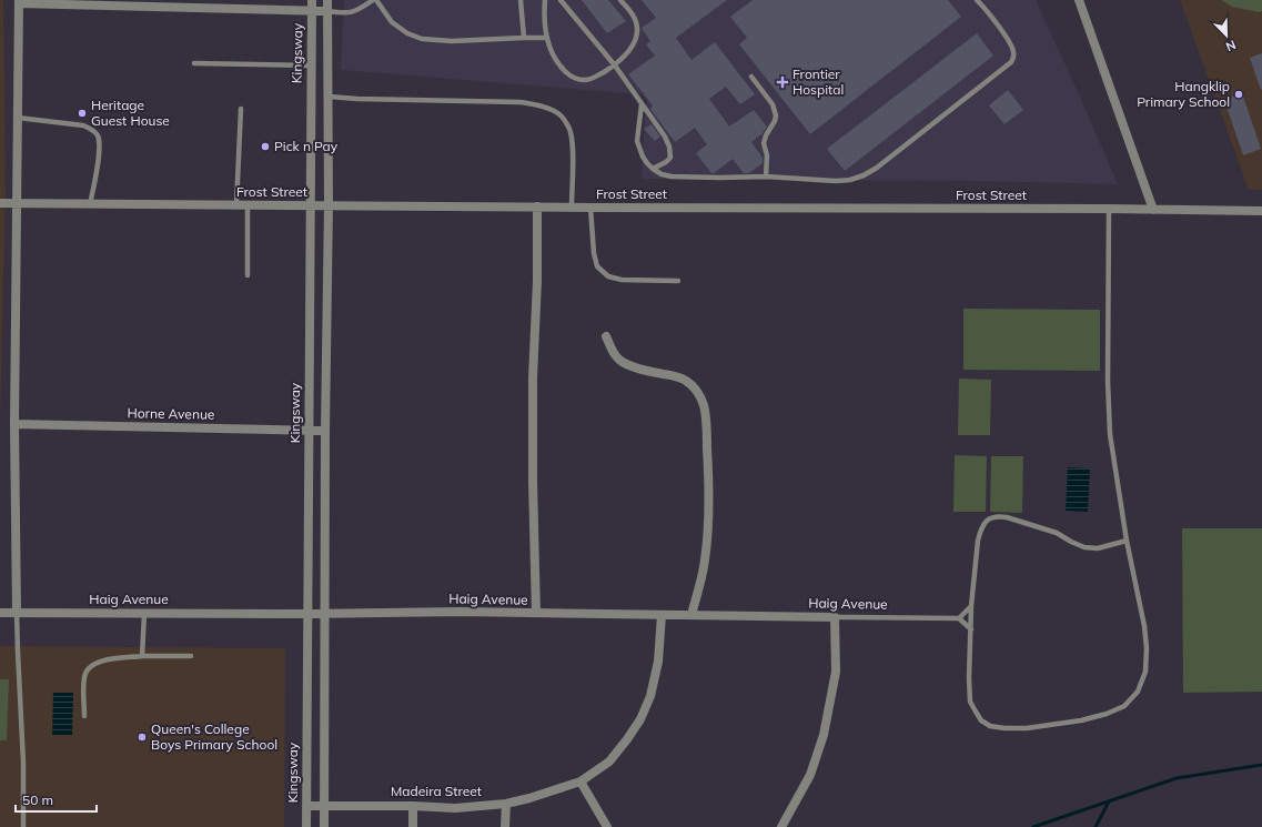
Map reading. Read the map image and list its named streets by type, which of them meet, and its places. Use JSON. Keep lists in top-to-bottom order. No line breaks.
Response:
{"streets":{"street":["Kingsway","Frost Street","Horne Avenue","Haig Avenue","Madeira Street"]},"crossings":[["Kingsway","Frost Street"],["Kingsway","Horne Avenue"],["Kingsway","Haig Avenue"],["Kingsway","Madeira Street"],["Haig Avenue","Madeira Street"]],"places":{"health":["Frontier Hospital"],"other":["Hangklip Primary School","Heritage Guest House","Pick n Pay","Queen's College Boys Primary School"]},"scale_bar":"50 m","north":"bottom right"}
